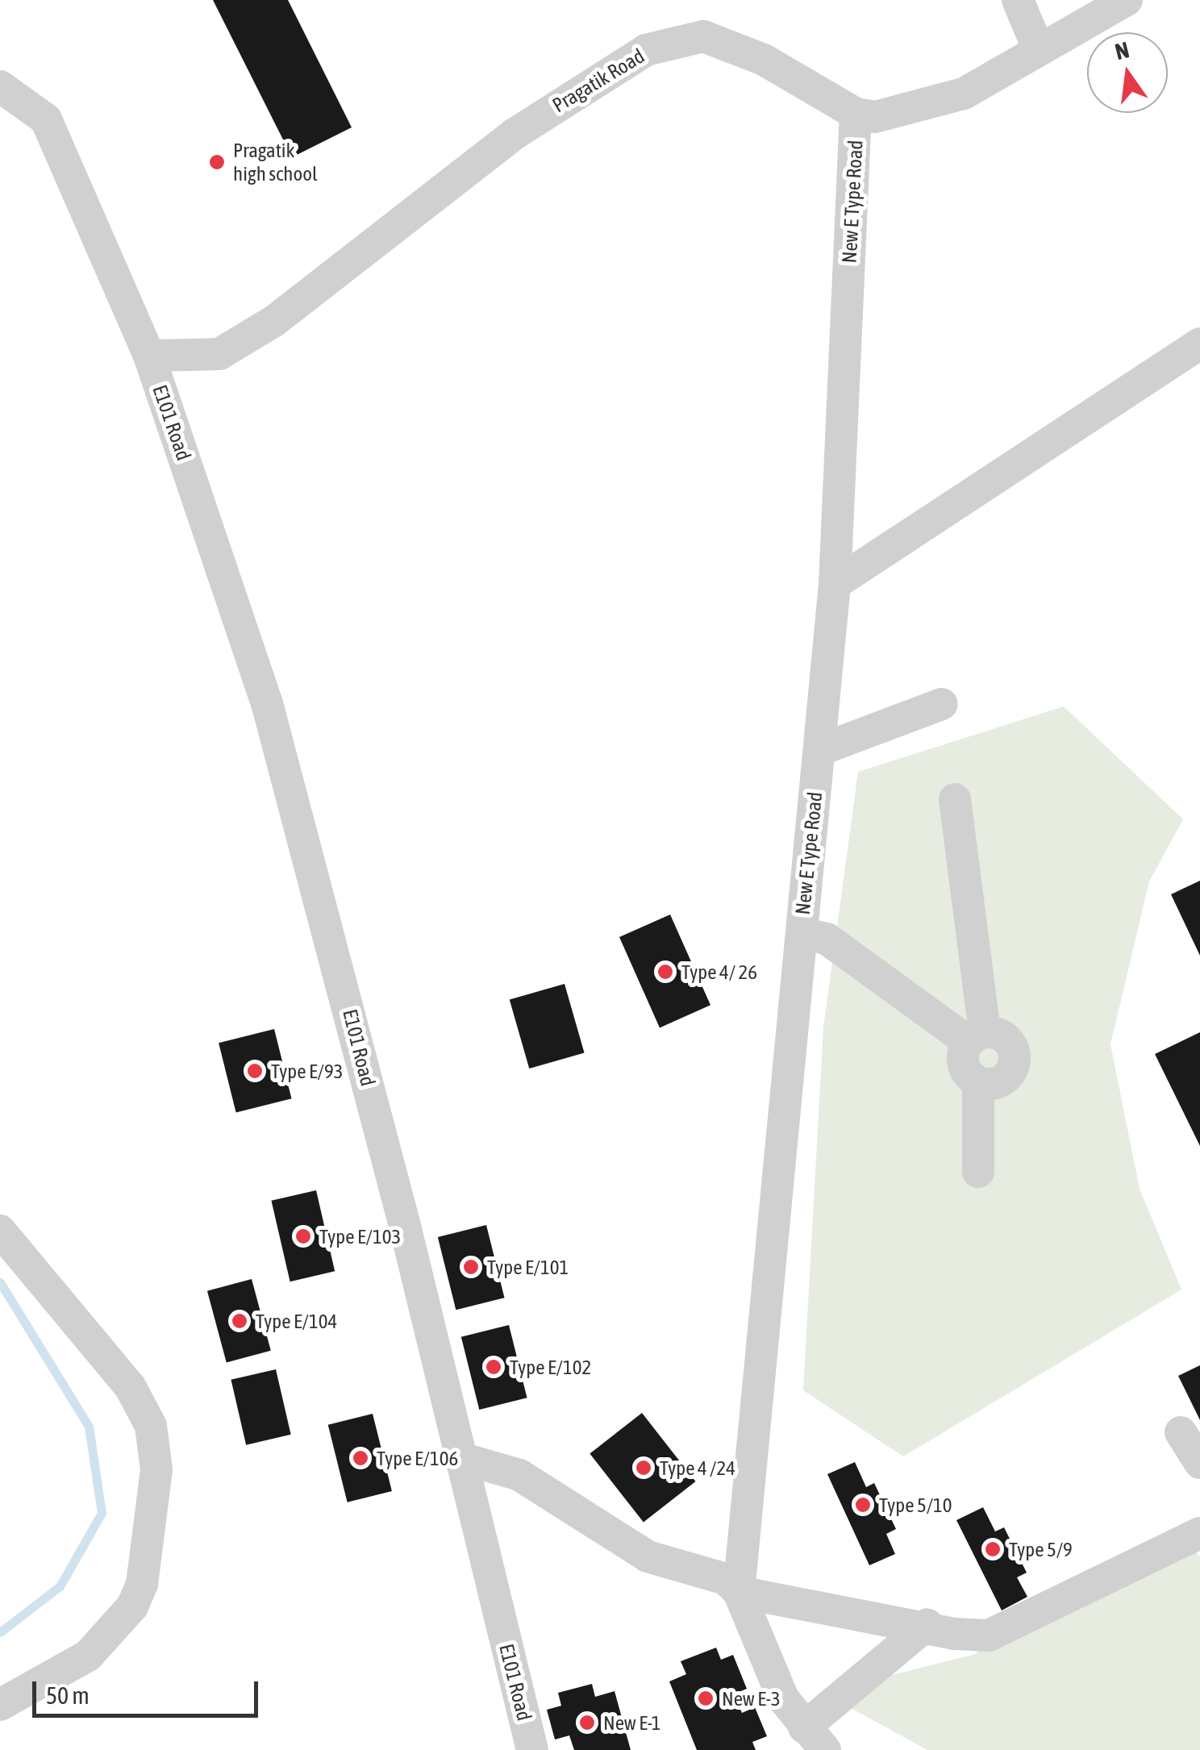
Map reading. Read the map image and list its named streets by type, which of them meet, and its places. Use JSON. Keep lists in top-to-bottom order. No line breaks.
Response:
{"streets":{"street":["Pragatik Road","New E Type Road","E101 Road"]},"crossings":[["Pragatik Road","New E Type Road"],["Pragatik Road","E101 Road"]],"places":["Pragatik high school","Type 4/ 26","Type E/93","Type E/103","Type E/101","Type E/104","Type E/102","Type E/106","Type 4 /24","Type 5/10","Type 5/9","New E-3","New E-1"],"scale_bar":"50 m","north":"top"}
